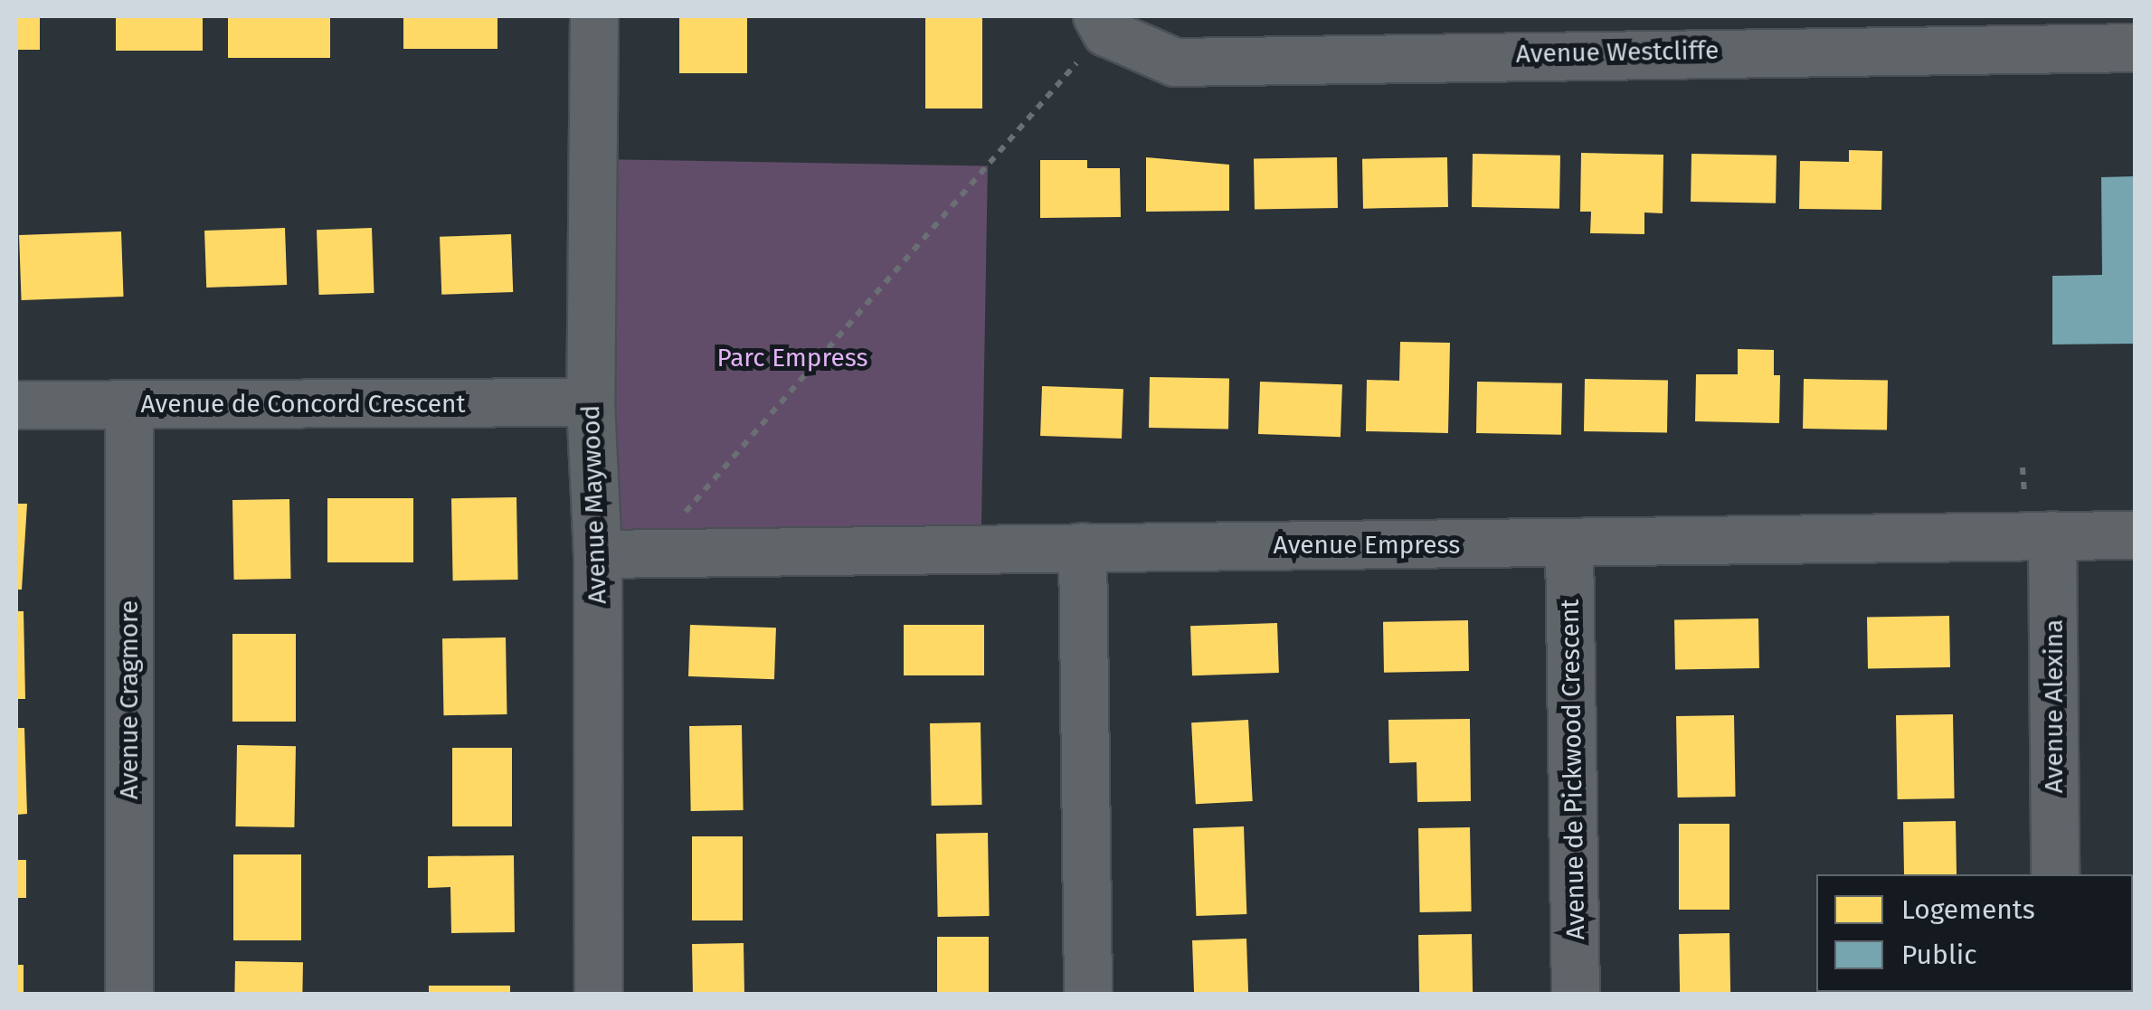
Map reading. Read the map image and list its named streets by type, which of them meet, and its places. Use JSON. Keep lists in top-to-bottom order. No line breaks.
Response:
{"streets":{"street":["Avenue Westcliffe","Avenue de Concord Crescent","Avenue Maywood","Avenue Empress","Avenue Cragmore","Avenue Alexina","Avenue de Pickwood Crescent"]},"crossings":[["Avenue de Concord Crescent","Avenue Maywood"],["Avenue de Concord Crescent","Avenue Cragmore"],["Avenue Maywood","Avenue Empress"],["Avenue Empress","Avenue Alexina"],["Avenue Empress","Avenue de Pickwood Crescent"]],"parks":["Parc Empress"],"legend":["Logements","Public"]}
